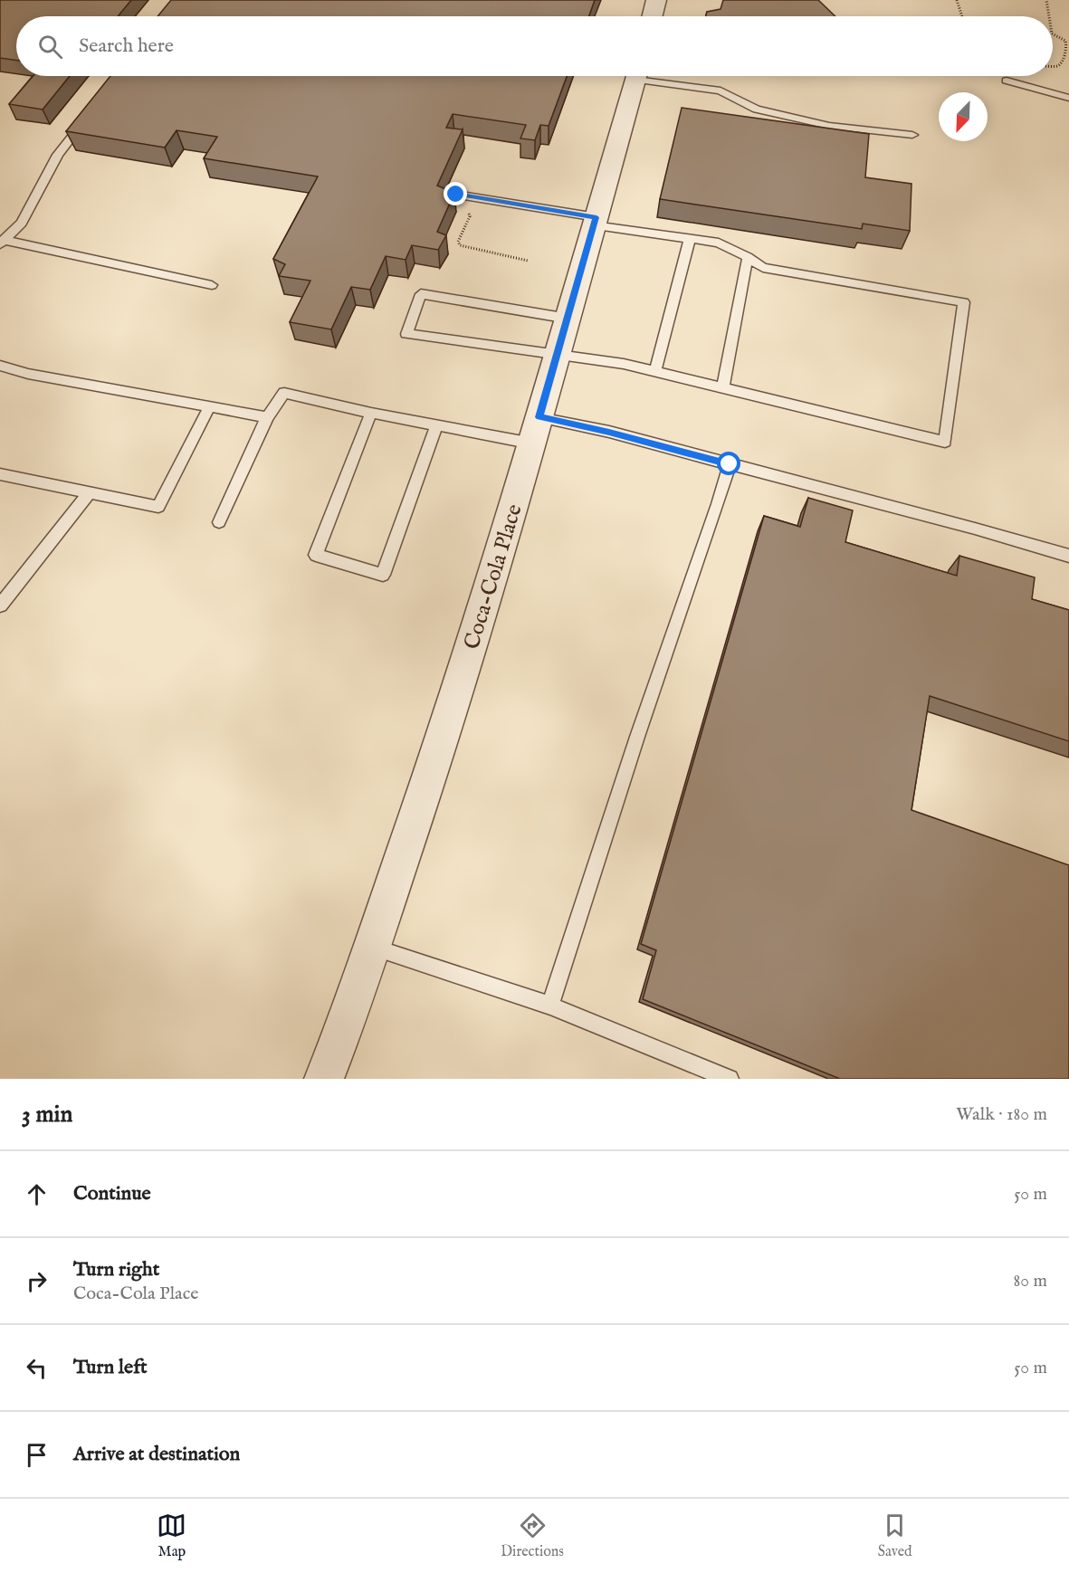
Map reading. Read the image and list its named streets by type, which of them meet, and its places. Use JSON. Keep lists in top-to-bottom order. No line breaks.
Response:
{"streets":{"street":["Coca-Cola Place"]},"north":"bottom left","page":{"search":"Search here","heading":["3 min","Walk · 180 m"],"list":[["Continue","50 m"],["Turn right","Coca-Cola Place","80 m"],["Turn left","50 m"],"Arrive at destination"],"nav":["Map","Directions","Saved"]}}
